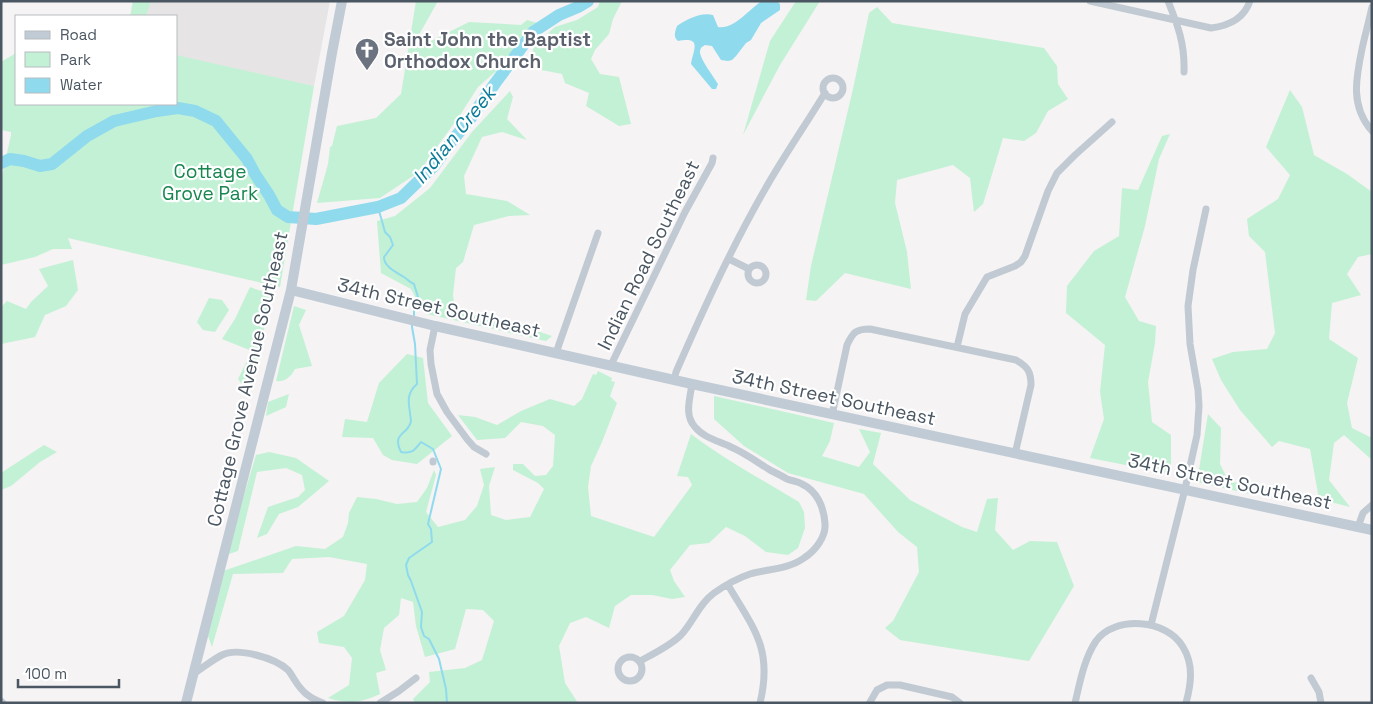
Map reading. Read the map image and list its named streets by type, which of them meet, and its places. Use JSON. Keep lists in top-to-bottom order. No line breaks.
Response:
{"streets":{"street":["Indian Road Southeast","34th Street Southeast","Cottage Grove Avenue Southeast"]},"crossings":[["Indian Road Southeast","34th Street Southeast"],["34th Street Southeast","Cottage Grove Avenue Southeast"]],"water":["Indian Creek"],"parks":["Cottage Grove Park"],"places":{"church":["Saint John the Baptist Orthodox Church"]},"legend":["Road","Park","Water"],"scale_bar":"100 m"}
